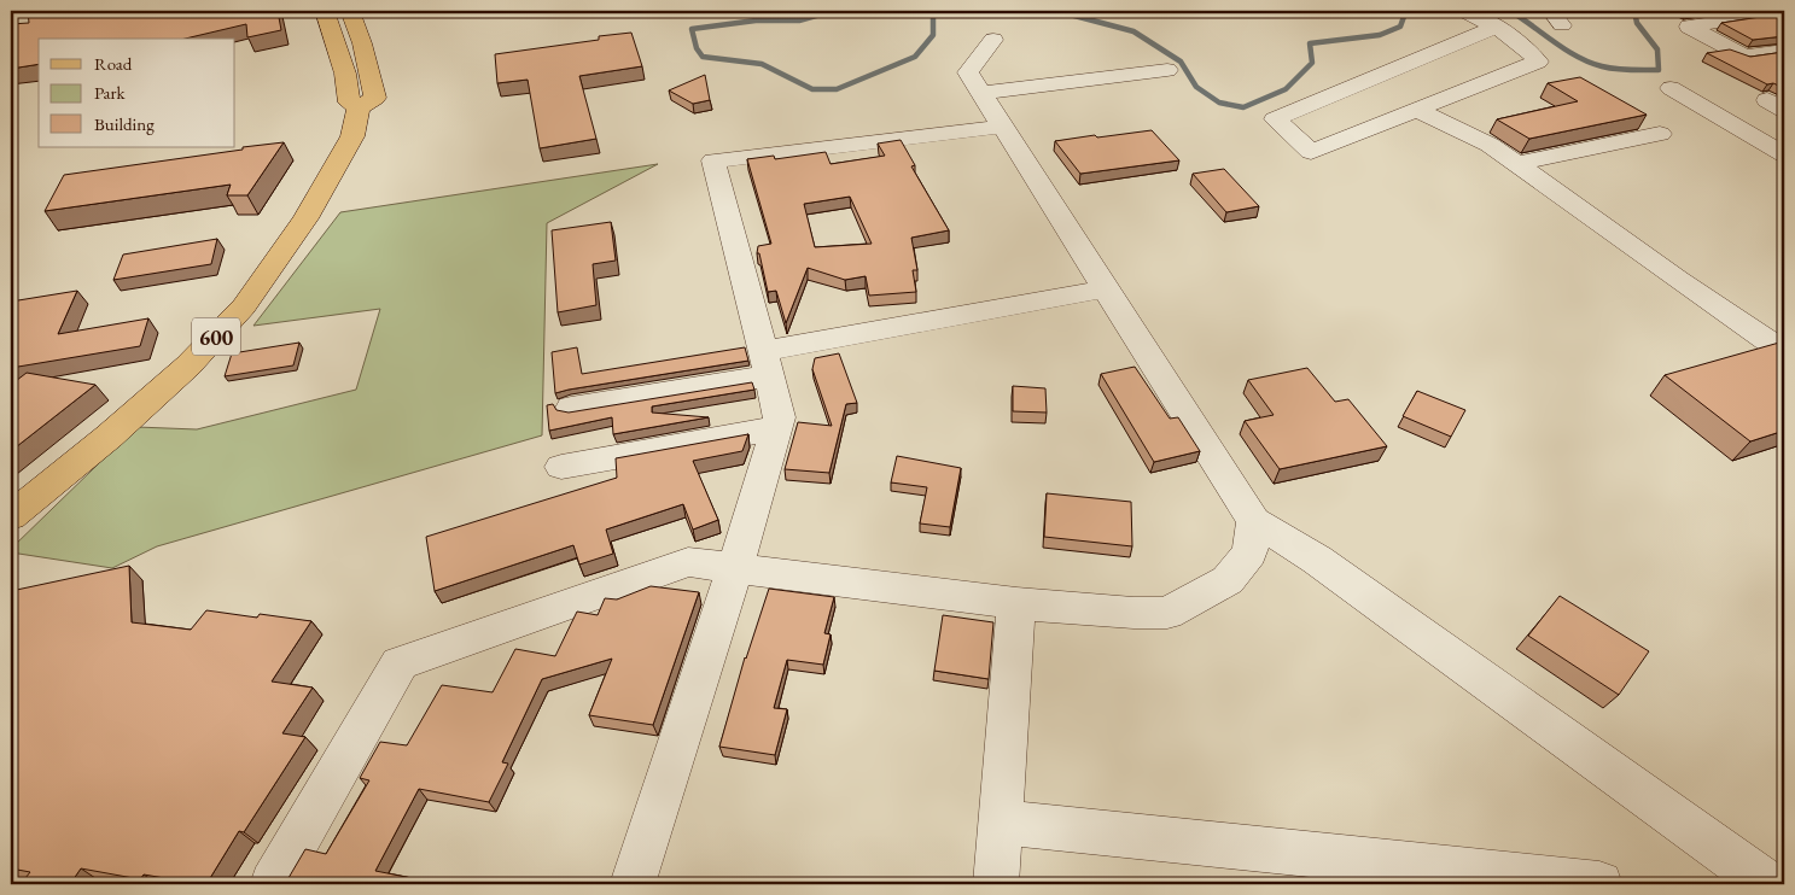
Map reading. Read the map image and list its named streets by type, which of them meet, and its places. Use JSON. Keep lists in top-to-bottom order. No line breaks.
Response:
{"streets":{"main road":["600"]},"legend":["Road","Park","Building"]}
